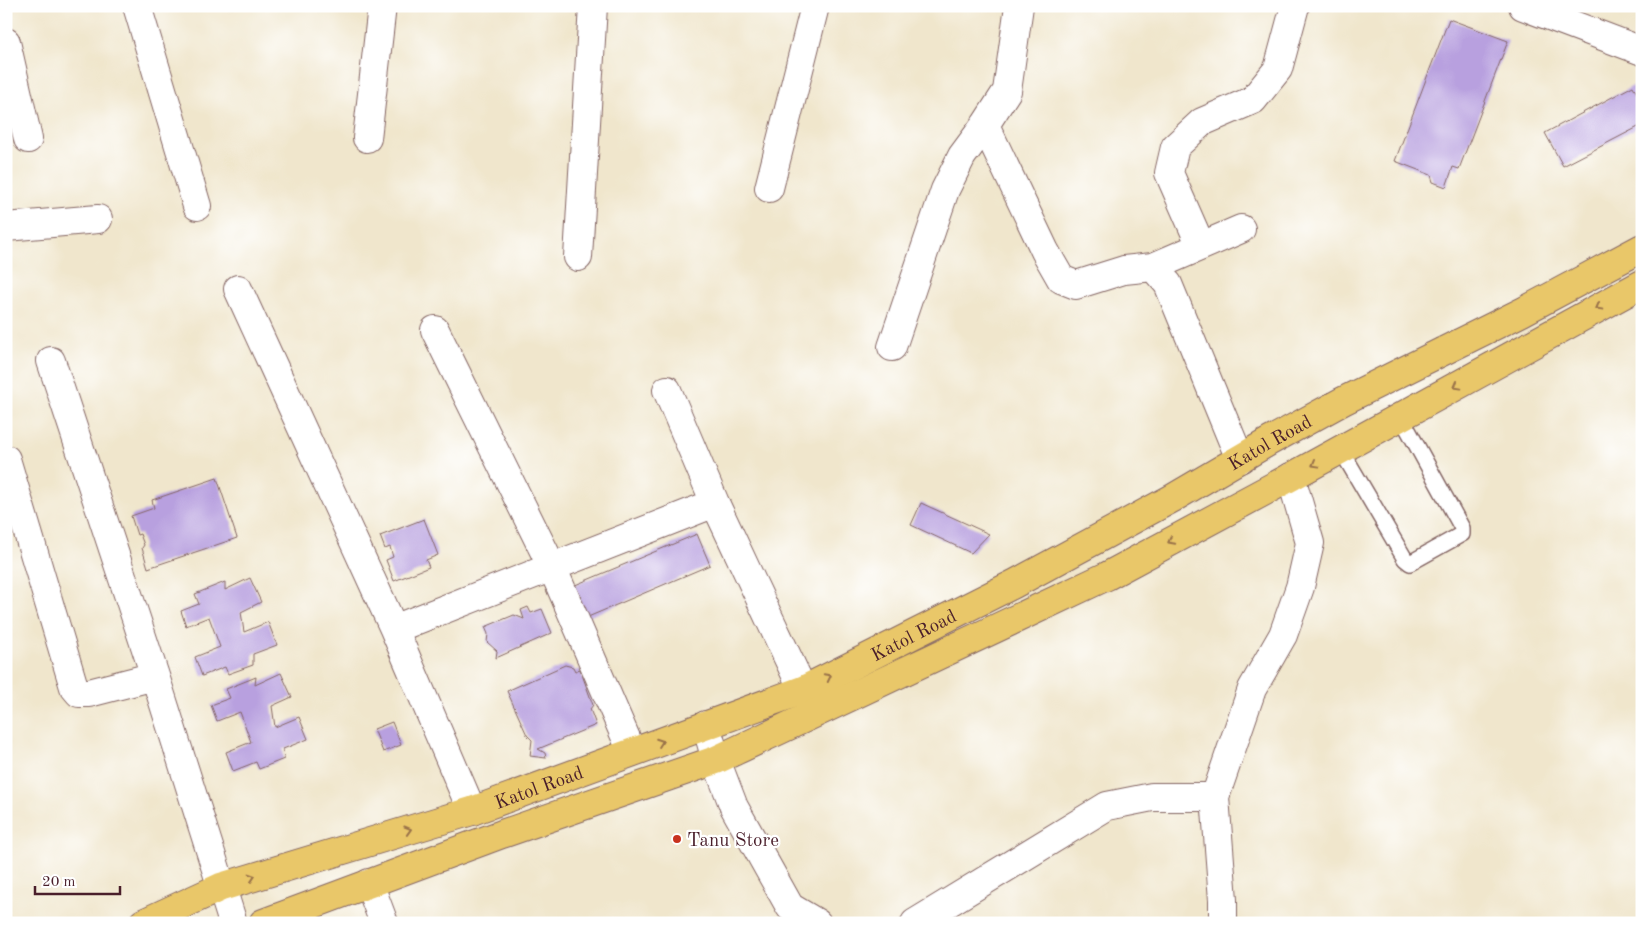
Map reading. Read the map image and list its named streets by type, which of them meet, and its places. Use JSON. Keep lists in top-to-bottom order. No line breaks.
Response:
{"streets":{"main road":["Katol Road"]},"places":["Tanu Store"],"scale_bar":"20 m"}
